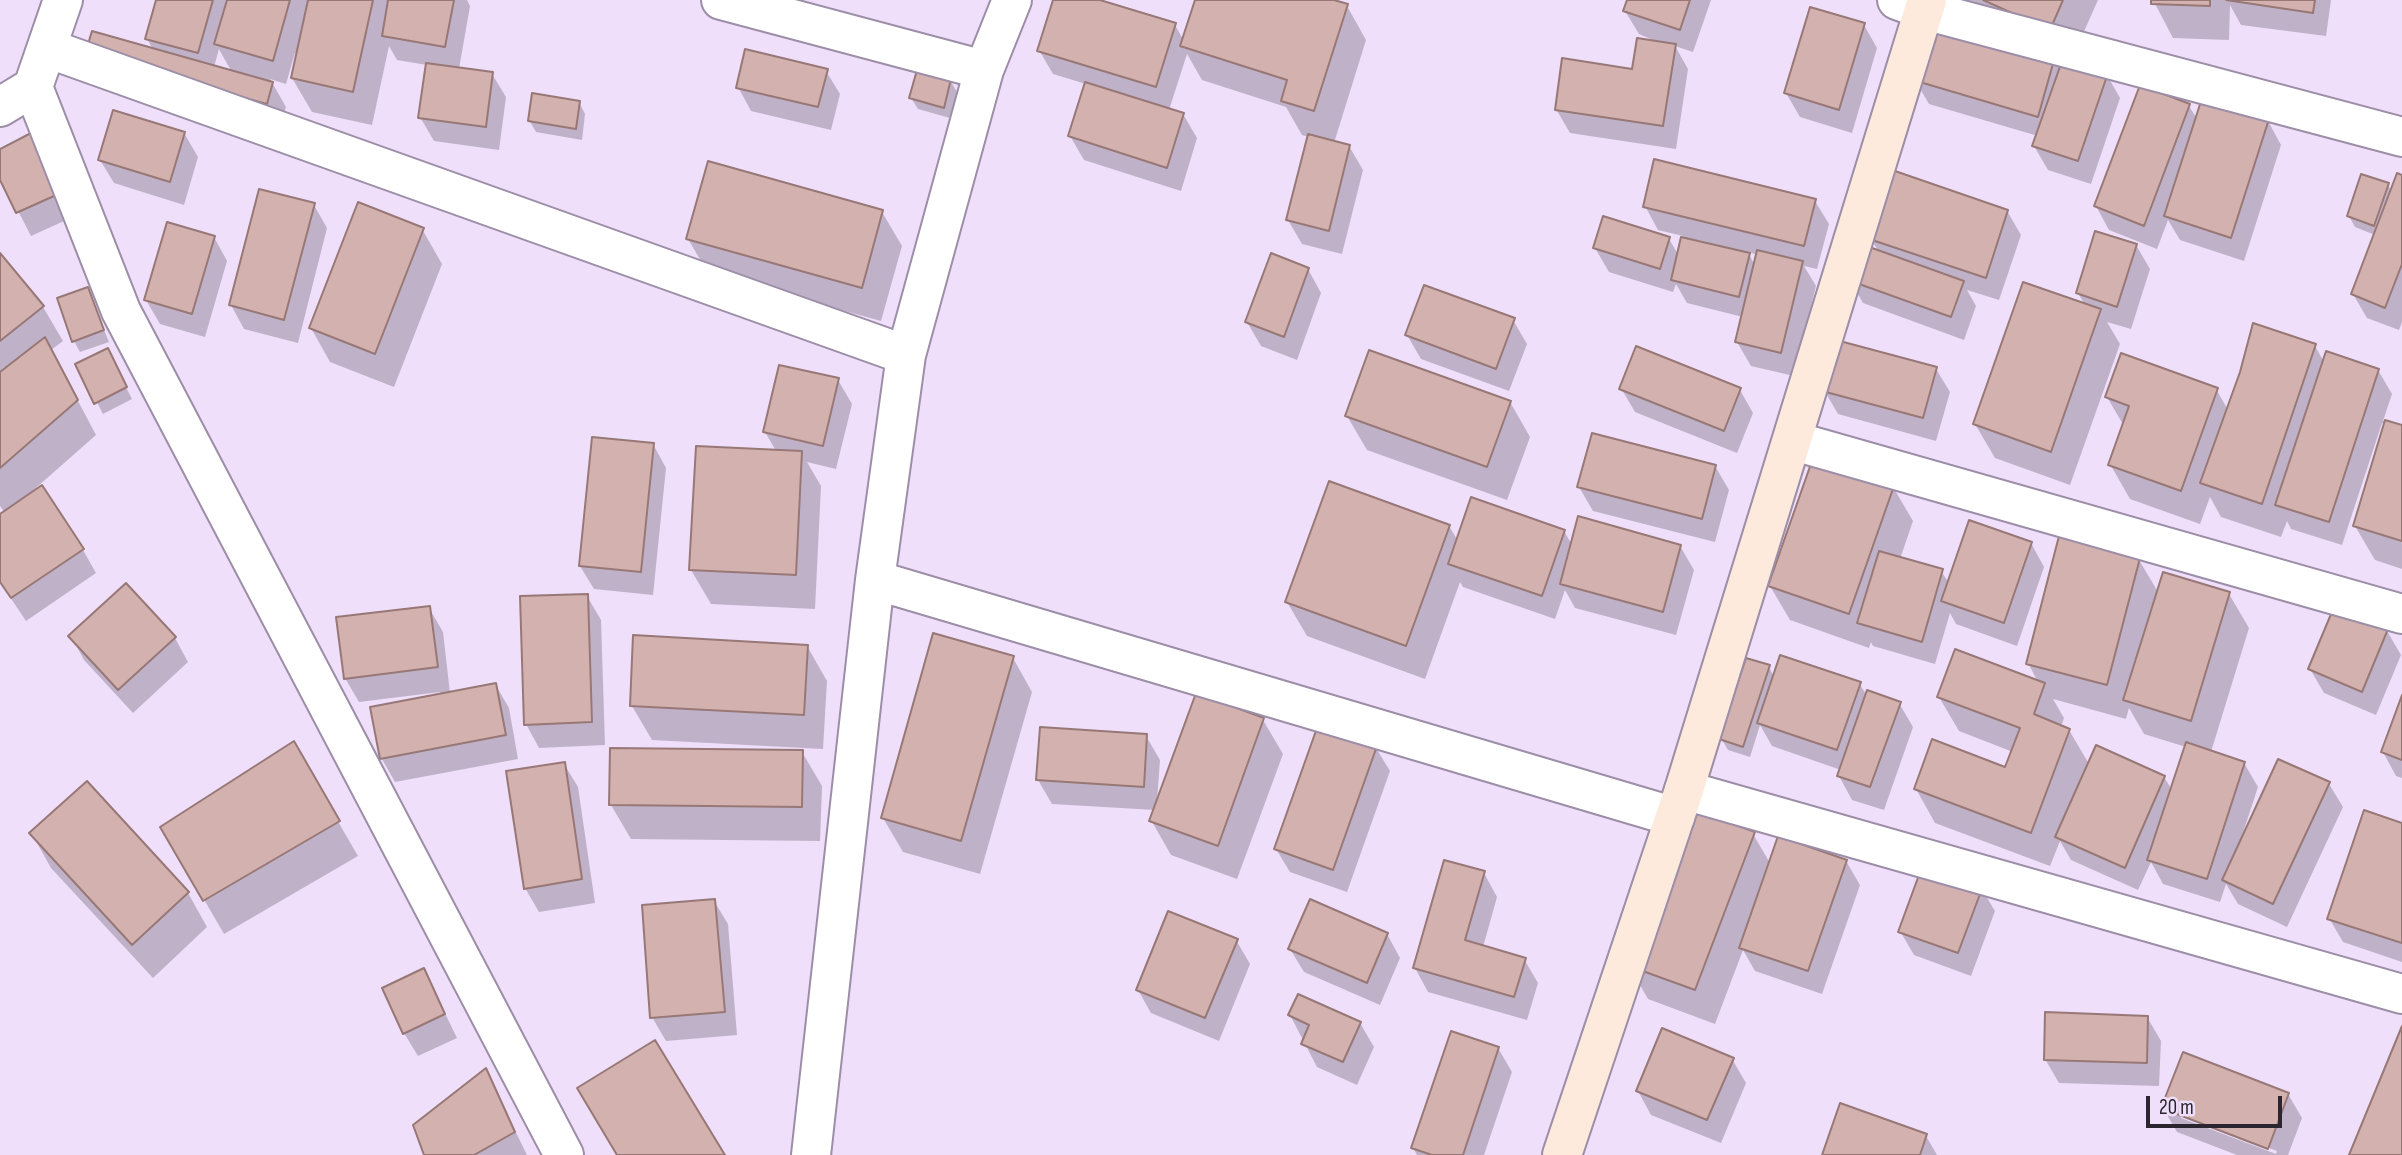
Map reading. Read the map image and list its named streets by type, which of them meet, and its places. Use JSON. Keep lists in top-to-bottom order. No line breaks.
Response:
{"scale_bar":"20 m"}
